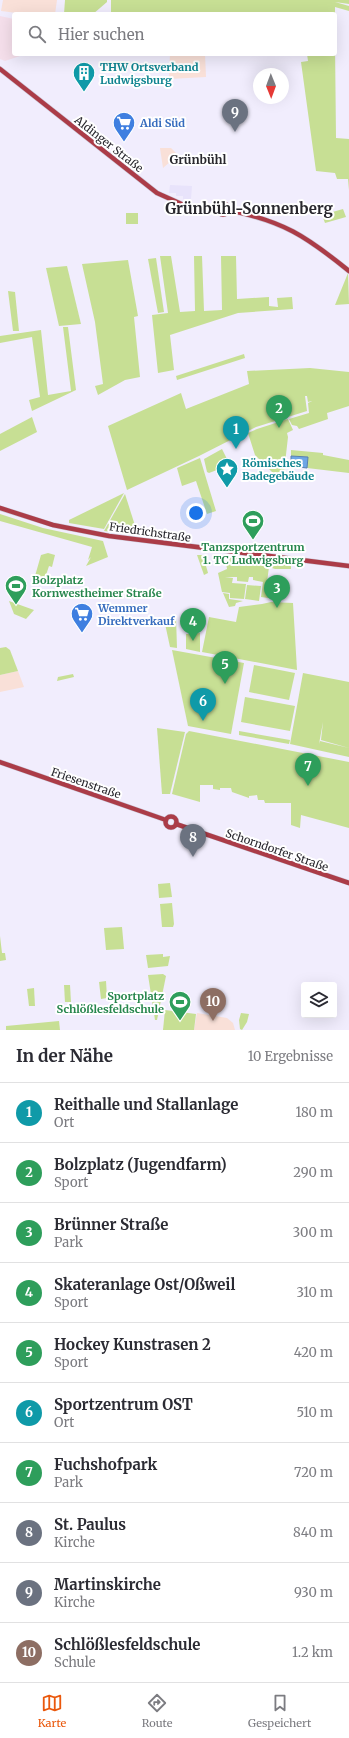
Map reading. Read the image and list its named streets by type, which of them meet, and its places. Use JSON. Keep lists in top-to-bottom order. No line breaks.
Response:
{"streets":{"main road":["Aldinger Straße","Friedrichstraße","Friesenstraße","Schorndorfer Straße"]},"crossings":[["Friesenstraße","Schorndorfer Straße"]],"districts":["Grünbühl","Grünbühl-Sonnenberg"],"places":{"building":["THW Ortsverband Ludwigsburg"],"supermarket":["Aldi Süd","Wemmer Direktverkauf"],"place":["Römisches Badegebäude"],"sports":["Tanzsportzentrum 1. TC Ludwigsburg","Bolzplatz Kornwestheimer Straße","Sportplatz Schlößlesfeldschule"]},"north":"bottom","page":{"search":"Hier suchen","pins":["9","2","1","3","4","5","6","7","8","10"],"heading":["In der Nähe","10 Ergebnisse"],"list":[{"mark":"1","name":"Reithalle und Stallanlage","note":"Ort","value":"180 m"},{"mark":"2","name":"Bolzplatz (Jugendfarm)","note":"Sport","value":"290 m"},{"mark":"3","name":"Brünner Straße","note":"Park","value":"300 m"},{"mark":"4","name":"Skateranlage Ost/Oßweil","note":"Sport","value":"310 m"},{"mark":"5","name":"Hockey Kunstrasen 2","note":"Sport","value":"420 m"},{"mark":"6","name":"Sportzentrum OST","note":"Ort","value":"510 m"},{"mark":"7","name":"Fuchshofpark","note":"Park","value":"720 m"},{"mark":"8","name":"St. Paulus","note":"Kirche","value":"840 m"},{"mark":"9","name":"Martinskirche","note":"Kirche","value":"930 m"},{"mark":"10","name":"Schlößlesfeldschule","note":"Schule","value":"1.2 km"}],"nav":["Karte","Route","Gespeichert"]}}
